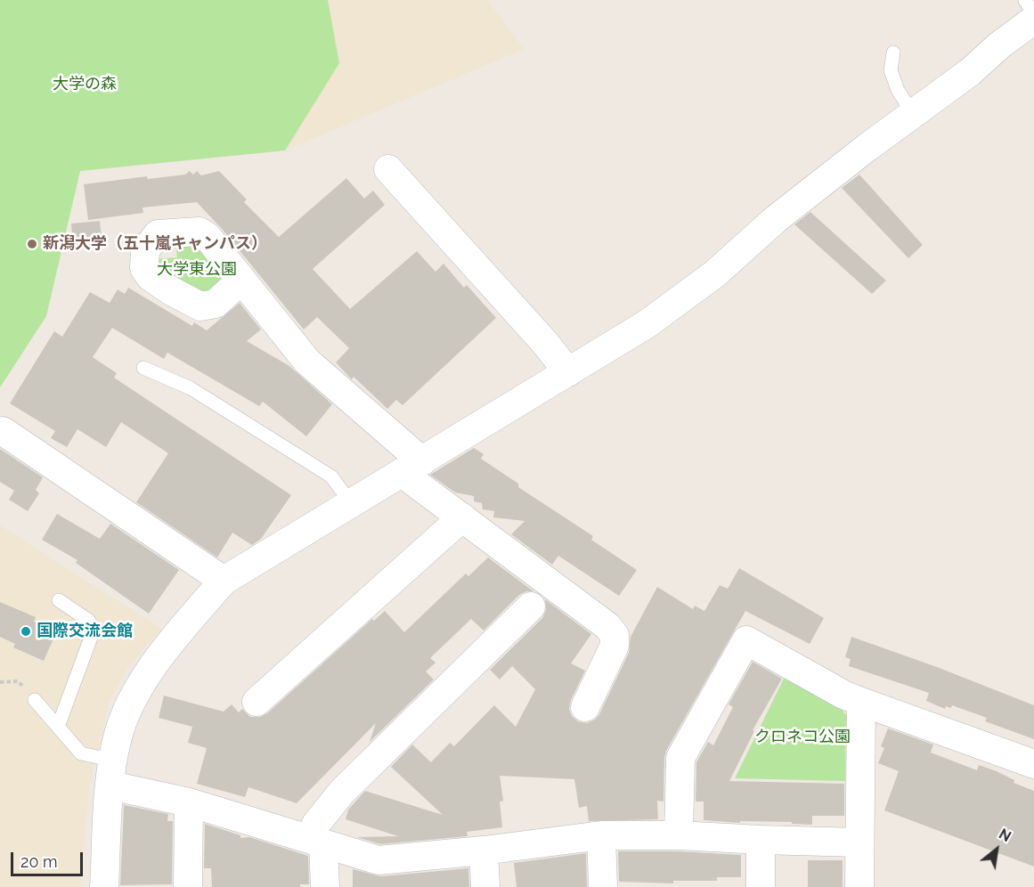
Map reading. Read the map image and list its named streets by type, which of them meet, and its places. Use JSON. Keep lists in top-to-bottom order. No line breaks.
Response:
{"parks":["大学の森","大学東公園","クロネコ公園"],"places":["新潟大学（五十嵐キャンパス）","国際交流会館"],"scale_bar":"20 m","north":"top right"}
